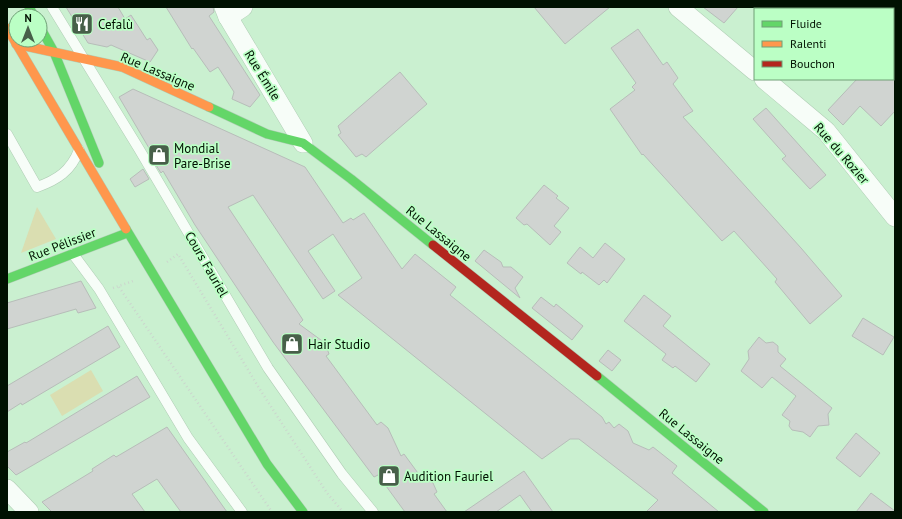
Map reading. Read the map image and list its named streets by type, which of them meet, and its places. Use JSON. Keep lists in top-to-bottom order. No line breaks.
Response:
{"streets":{"main road":["Rue Lassaigne","Rue Pélissier"],"street":["Rue Émile","Rue du Rozier"],"lane":["Cours Fauriel"]},"crossings":[["Rue Lassaigne","Rue Émile"],["Rue Lassaigne","Cours Fauriel"]],"places":{"restaurant":["Cefalù"],"shop":["Mondial Pare-Brise","Hair Studio","Audition Fauriel"]},"legend":["Fluide","Ralenti","Bouchon"],"north":"top"}
